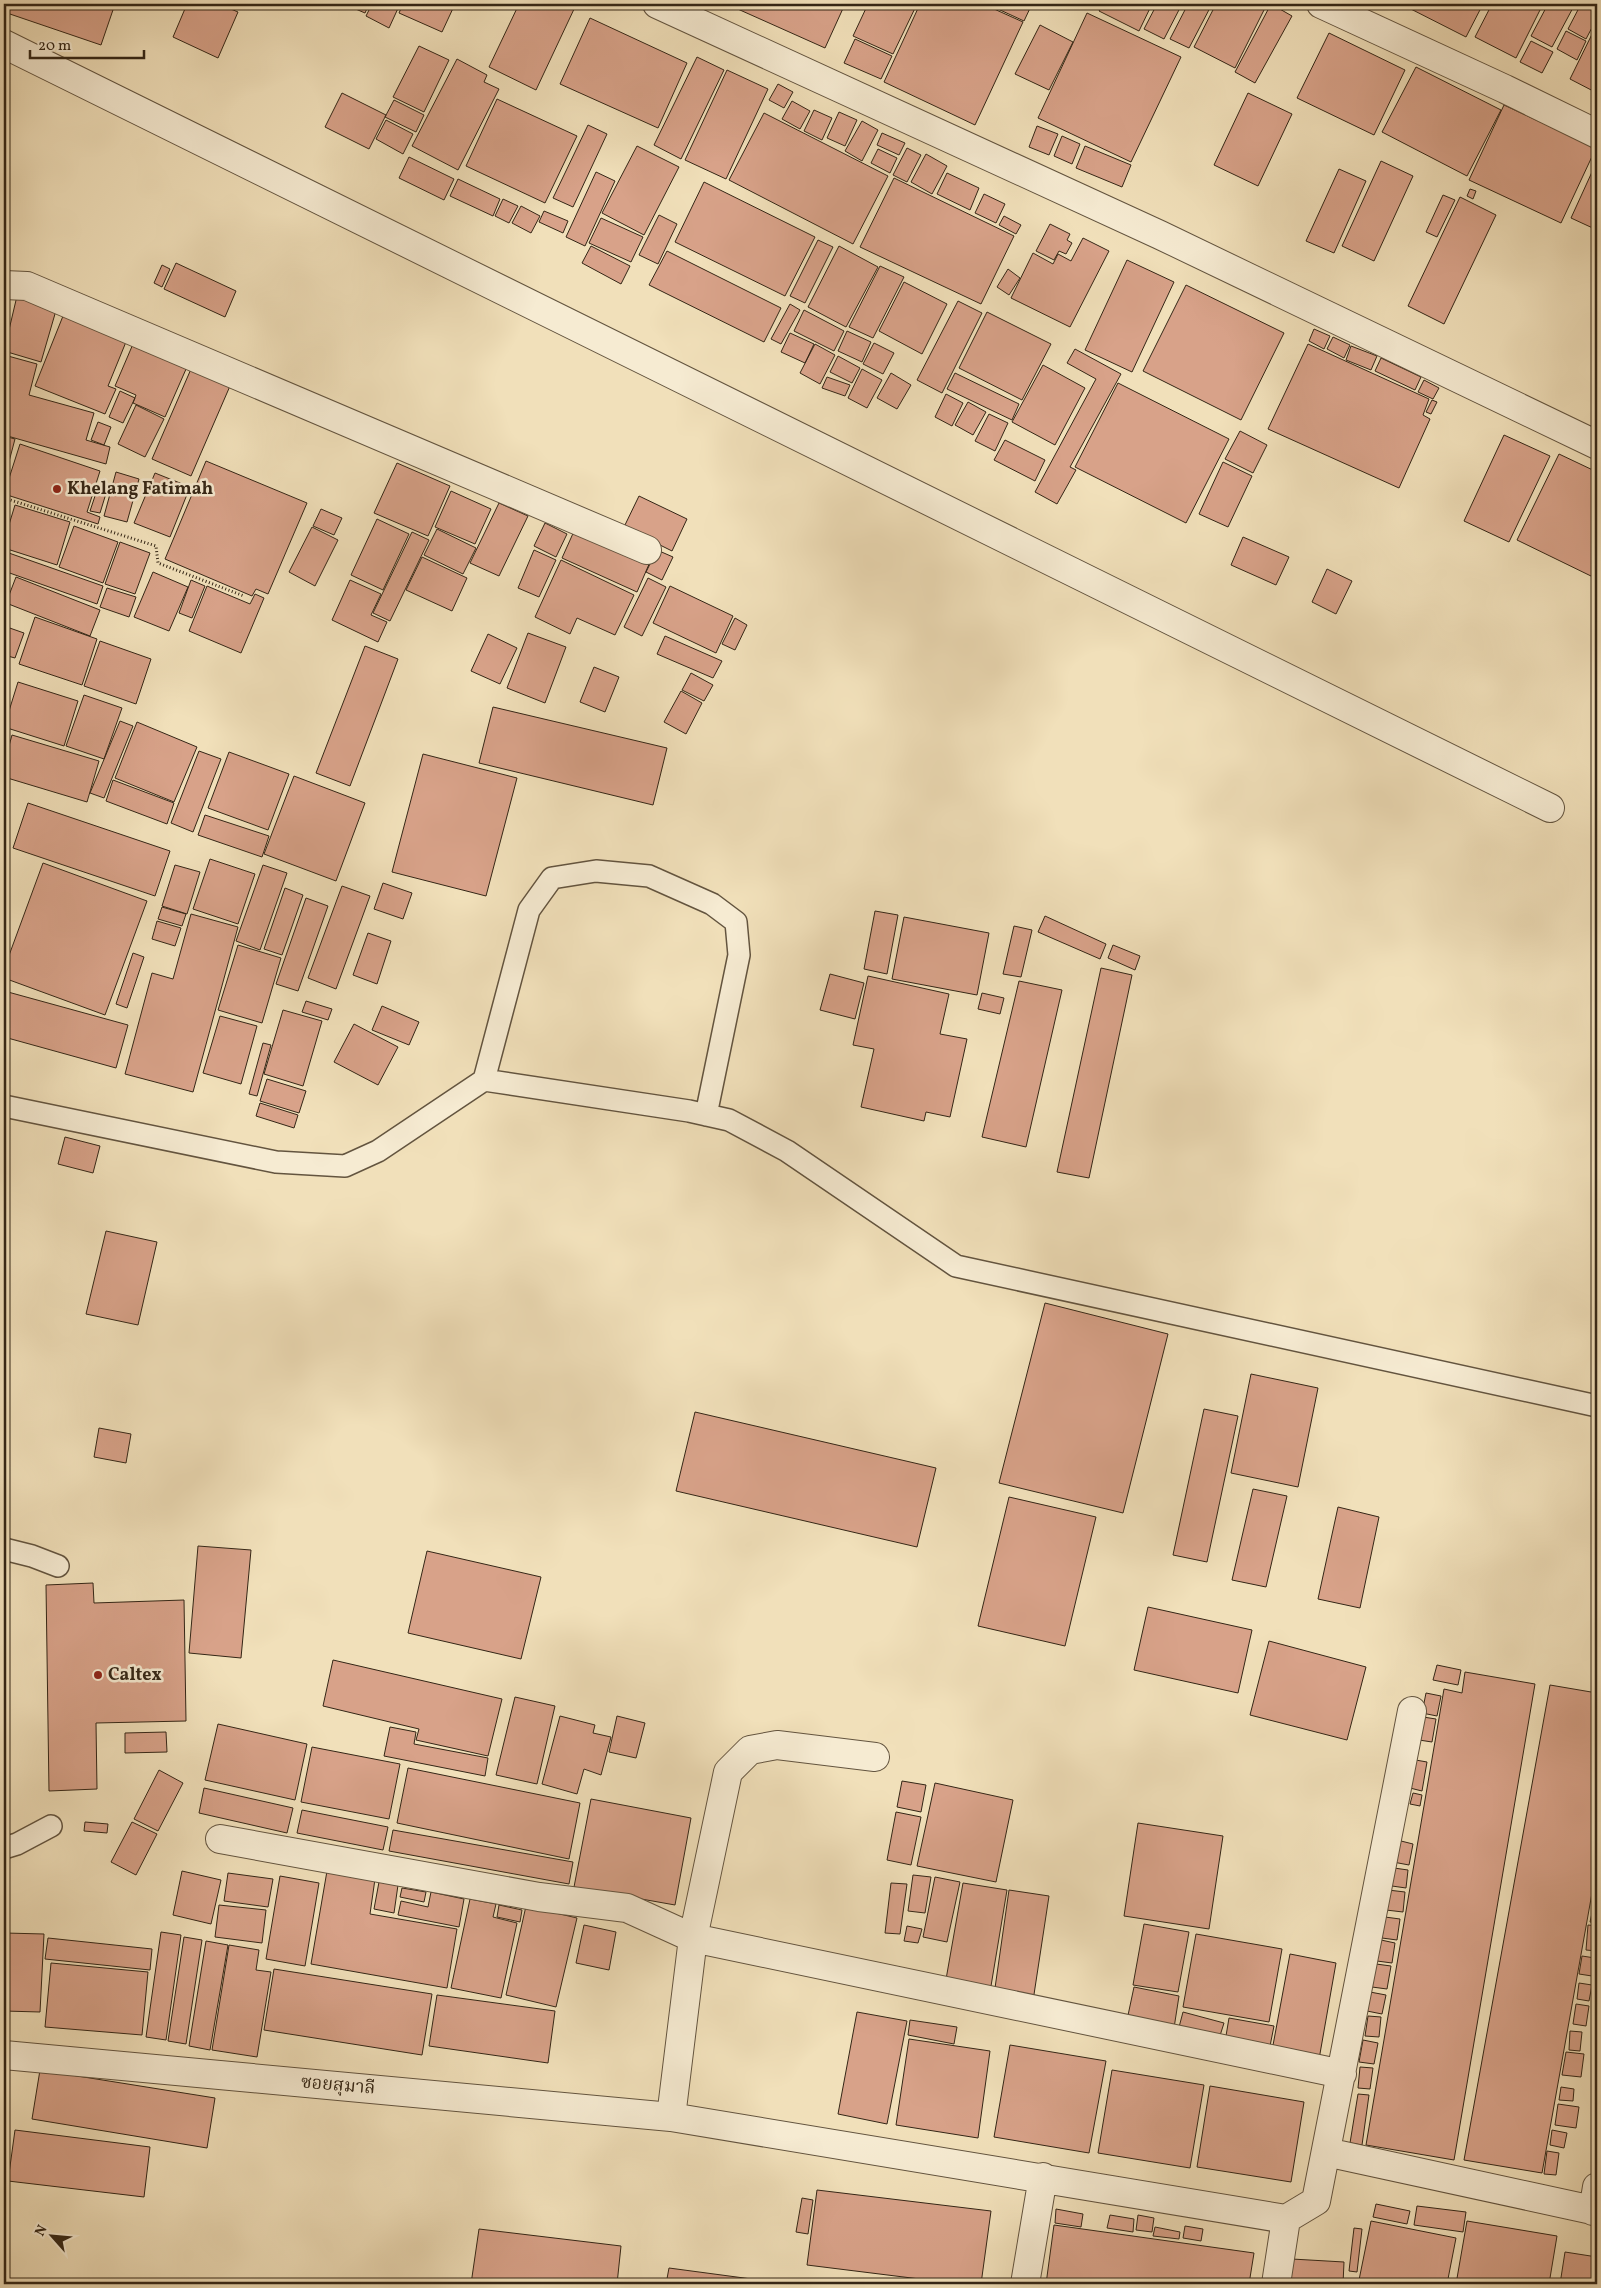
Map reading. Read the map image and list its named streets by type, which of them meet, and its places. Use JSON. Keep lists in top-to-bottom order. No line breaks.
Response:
{"streets":{"street":["ซอยสุมาลี"]},"places":["Khelang Fatimah","Caltex"],"scale_bar":"20 m","north":"top left"}
